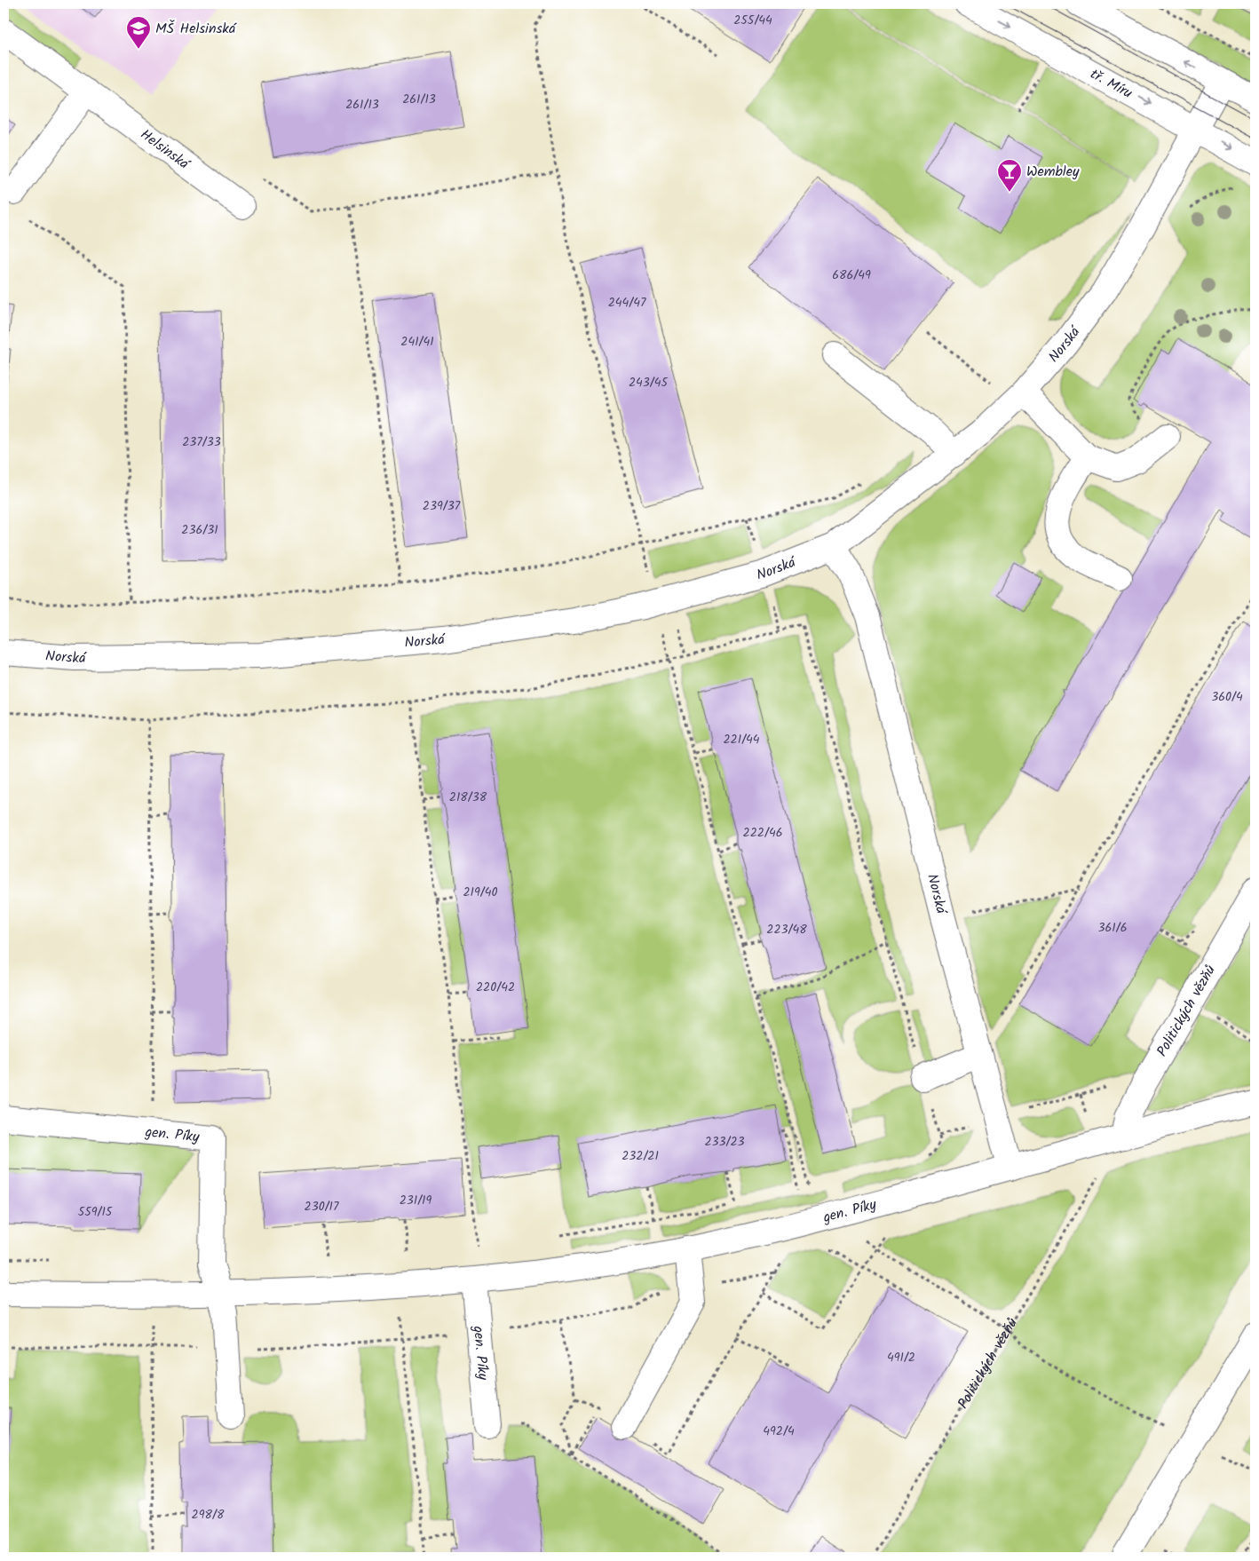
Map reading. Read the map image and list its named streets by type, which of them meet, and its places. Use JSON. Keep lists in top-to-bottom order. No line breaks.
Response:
{"streets":{"street":["tř. Míru","Helsinská","Norská","Politických vězňů","gen. Píky"]},"crossings":[["tř. Míru","Norská"],["Norská","gen. Píky"]],"places":{"school or university":["MŠ Helsinská"],"bar":["Wembley"]},"house_numbers":["255/44","261/13","261/13","686/49","244/47","241/41","243/45","237/33","239/37","236/31","360/4","221/44","218/38","222/46","219/40","361/6","223/48","220/42","233/23","232/21","231/19","230/17","559/15","491/2","492/4","298/8"]}
